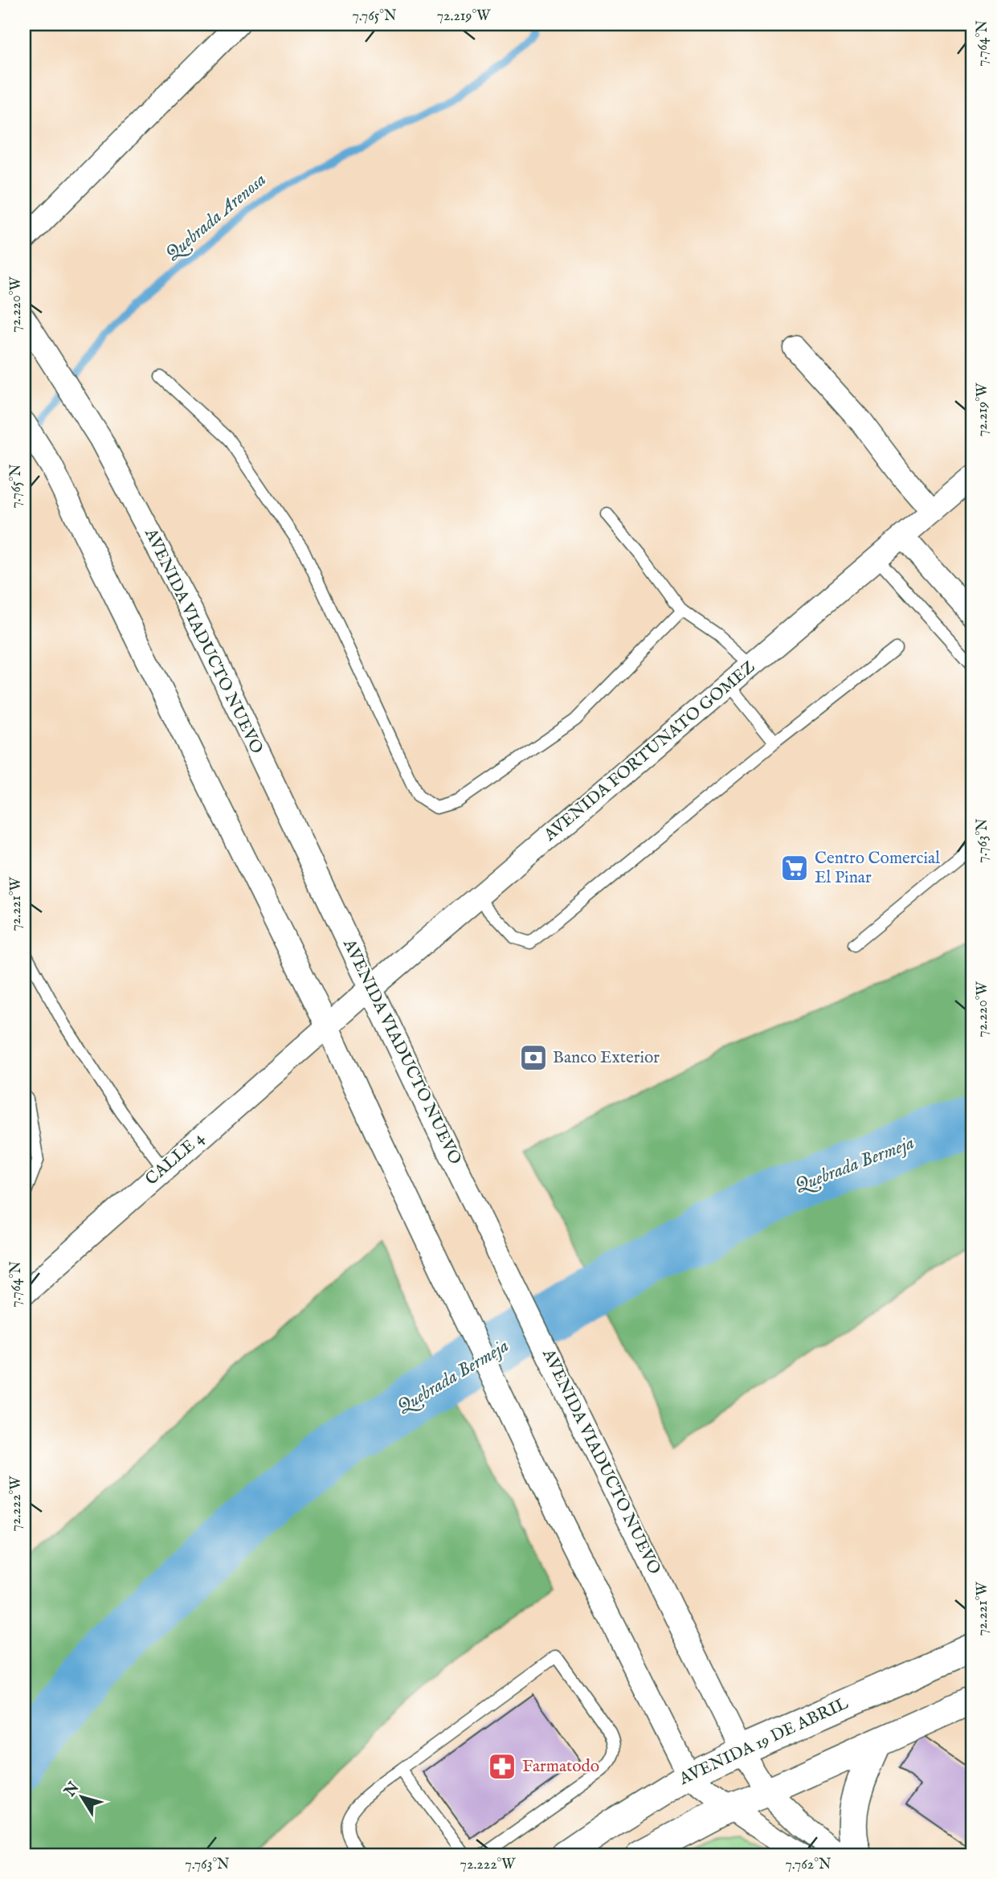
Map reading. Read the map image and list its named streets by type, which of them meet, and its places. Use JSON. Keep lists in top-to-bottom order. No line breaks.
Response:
{"streets":{"street":["AVENIDA VIADUCTO NUEVO","AVENIDA FORTUNATO GOMEZ","CALLE 4","AVENIDA 19 DE ABRIL"]},"crossings":[["AVENIDA VIADUCTO NUEVO","AVENIDA FORTUNATO GOMEZ"],["AVENIDA VIADUCTO NUEVO","AVENIDA 19 DE ABRIL"],["AVENIDA FORTUNATO GOMEZ","CALLE 4"]],"water":["Quebrada Arenosa","Quebrada Bermeja"],"places":{"supermarket":["Centro Comercial El Pinar"],"bank":["Banco Exterior"],"pharmacy":["Farmatodo"]},"north":"top left","coordinates":["7.765°N","72.219°W","7.764°N","72.220°W","7.763°N","72.221°W","72.222°W","7.762°N"]}
